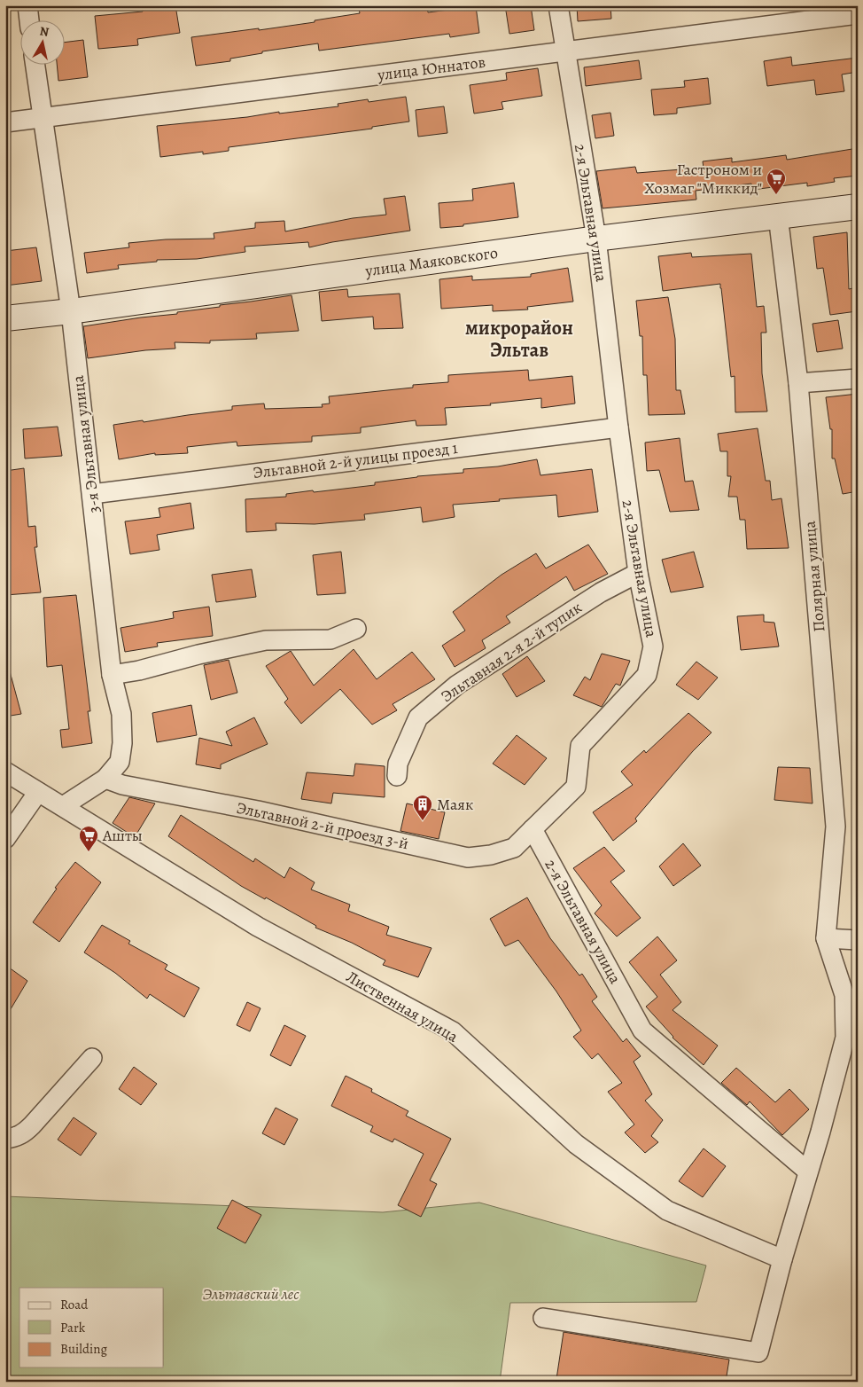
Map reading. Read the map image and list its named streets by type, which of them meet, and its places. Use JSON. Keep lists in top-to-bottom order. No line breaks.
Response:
{"streets":{"street":["улица Юннатов","2-я Эльтавная улица","улица Маяковского","3-я Эльтавная улица","Эльтавной 2-й улицы проезд 1","Полярная улица","Эльтавная 2-я 2-й тупик","Эльтавной 2-й проезд 3-й","Лиственная улица"]},"crossings":[["улица Юннатов","2-я Эльтавная улица"],["улица Юннатов","3-я Эльтавная улица"],["2-я Эльтавная улица","улица Маяковского"],["2-я Эльтавная улица","Эльтавной 2-й улицы проезд 1"],["2-я Эльтавная улица","Эльтавная 2-я 2-й тупик"],["2-я Эльтавная улица","Эльтавной 2-й проезд 3-й"],["улица Маяковского","3-я Эльтавная улица"],["улица Маяковского","Полярная улица"],["3-я Эльтавная улица","Эльтавной 2-й улицы проезд 1"],["3-я Эльтавная улица","Эльтавной 2-й проезд 3-й"],["3-я Эльтавная улица","Лиственная улица"]],"districts":["микрорайон Эльтав"],"parks":["Эльтавский лес"],"places":{"supermarket":["Гастроном и Хозмаг \"Миккид\"","Ашты"],"building":["Маяк"]},"legend":["Road","Park","Building"],"north":"top"}
